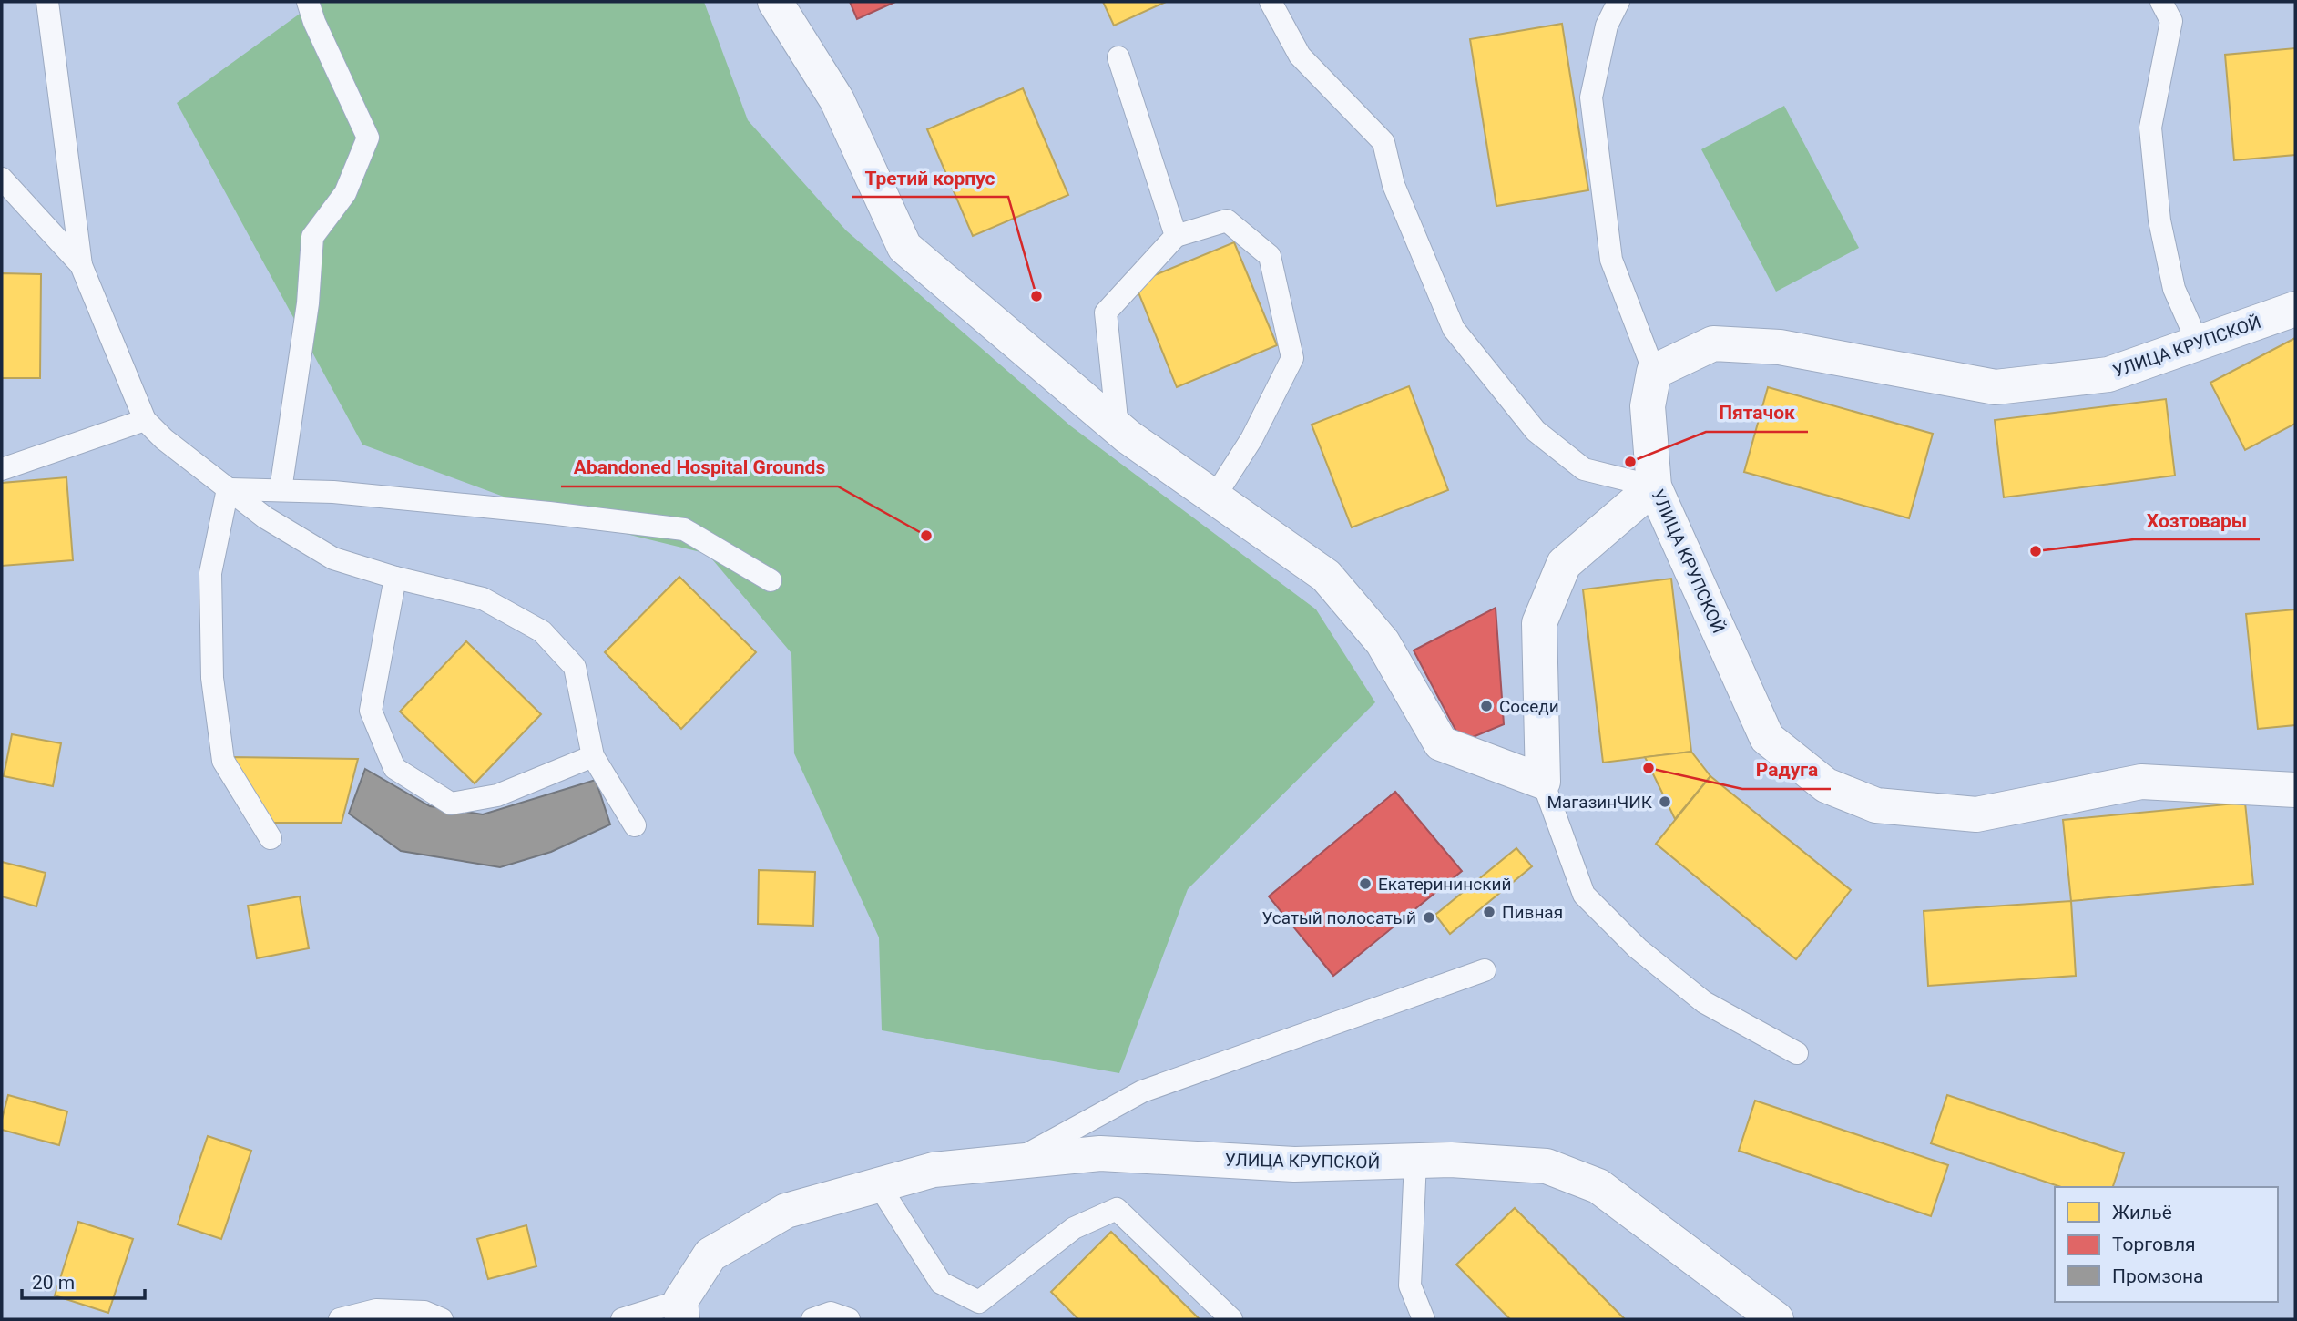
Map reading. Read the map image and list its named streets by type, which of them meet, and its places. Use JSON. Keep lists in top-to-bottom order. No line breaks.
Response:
{"streets":{"street":["УЛИЦА КРУПСКОЙ"]},"places":["Третий корпус","Пятачок","Abandoned Hospital Grounds","Хозтовары","Соседи","Радуга","МагазинЧИК","Екатерининский","Пивная","Усатый полосатый"],"legend":["Жильё","Торговля","Промзона"],"scale_bar":"20 m"}
